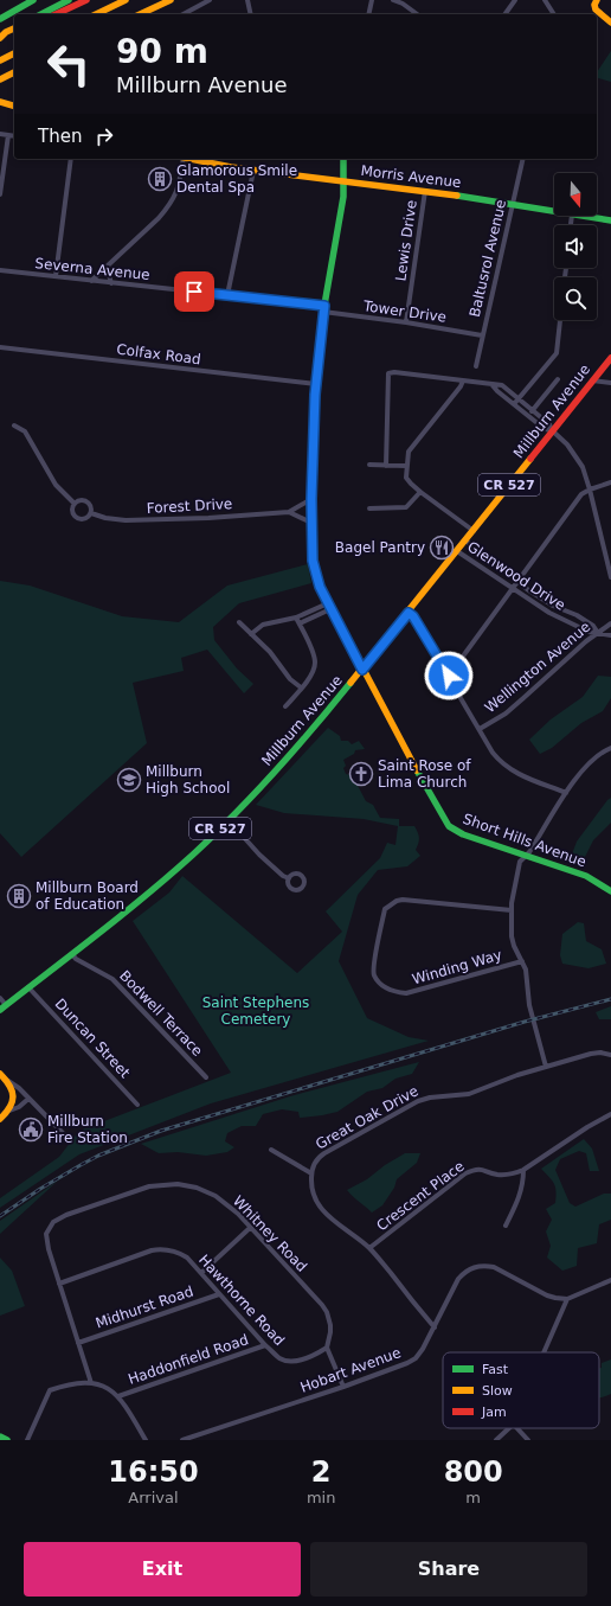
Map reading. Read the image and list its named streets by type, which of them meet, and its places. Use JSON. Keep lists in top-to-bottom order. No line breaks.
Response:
{"streets":{"main road":["Morris Avenue","Millburn Avenue","CR 527","Short Hills Avenue"],"street":["Lewis Drive","Baltusrol Avenue","Severna Avenue","Tower Drive","Colfax Road","Forest Drive","Glenwood Drive","Wellington Avenue","Winding Way","Bodwell Terrace","Duncan Street","Great Oak Drive","Crescent Place","Whitney Road","Hawthorne Road","Midhurst Road","Haddonfield Road","Hobart Avenue"]},"crossings":[["Morris Avenue","Lewis Drive"],["Morris Avenue","Baltusrol Avenue"],["Morris Avenue","Short Hills Avenue"],["Lewis Drive","Tower Drive"],["Baltusrol Avenue","Tower Drive"],["Severna Avenue","Tower Drive"],["Severna Avenue","Short Hills Avenue"],["Tower Drive","Short Hills Avenue"],["Colfax Road","Short Hills Avenue"],["Millburn Avenue","Glenwood Drive"],["Millburn Avenue","Short Hills Avenue"],["Millburn Avenue","Bodwell Terrace"],["Millburn Avenue","Duncan Street"],["Forest Drive","Short Hills Avenue"],["Glenwood Drive","Wellington Avenue"],["Whitney Road","Hawthorne Road"],["Whitney Road","Midhurst Road"],["Whitney Road","Hobart Avenue"],["Hawthorne Road","Midhurst Road"],["Hawthorne Road","Haddonfield Road"]],"parks":["Saint Stephens Cemetery"],"places":{"building":["Glamorous Smile Dental Spa","Millburn Board of Education"],"restaurant":["Bagel Pantry"],"church":["Saint Rose of Lima Church"],"school or university":["Millburn High School"],"public building":["Millburn Fire Station"]},"legend":["Fast","Slow","Jam"],"north":"bottom","page":{"turn":["90 m","Millburn Avenue"],"then":"Then","eta":["16:50","Arrival","2","min","800","m"],"buttons":["Exit","Share"]}}
